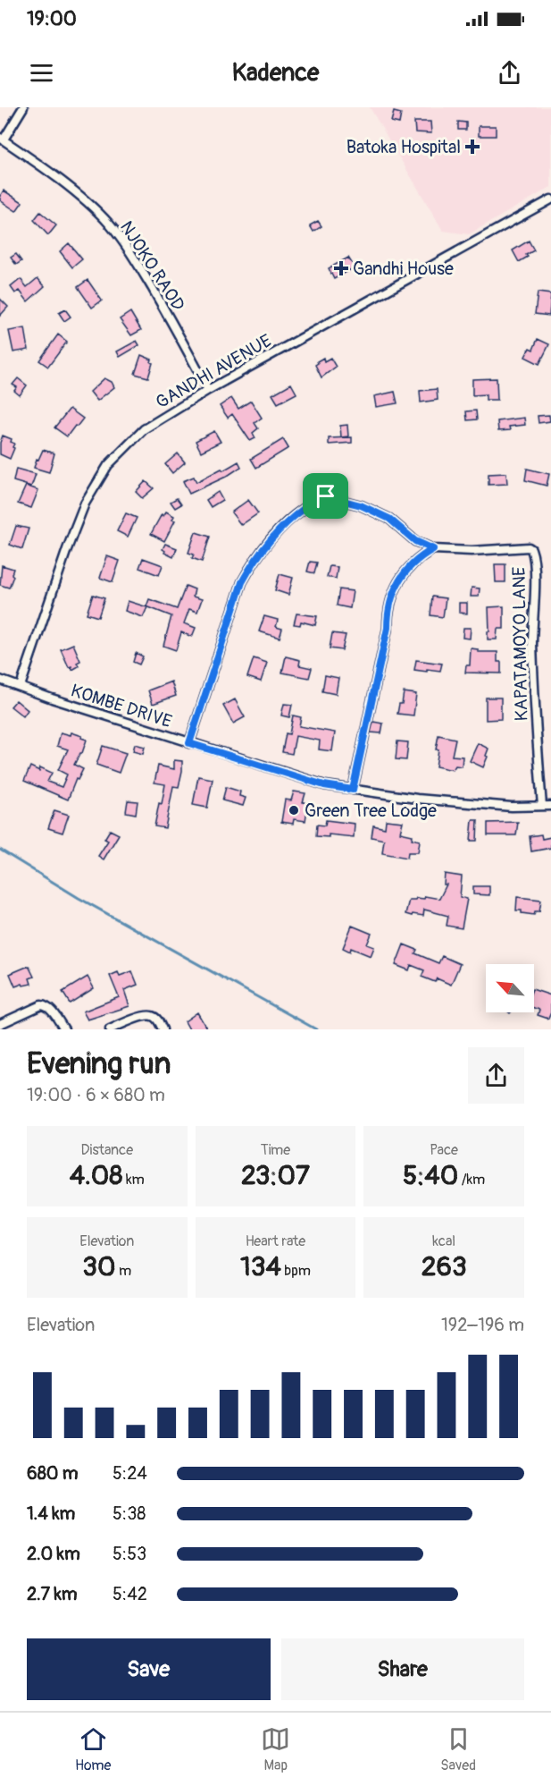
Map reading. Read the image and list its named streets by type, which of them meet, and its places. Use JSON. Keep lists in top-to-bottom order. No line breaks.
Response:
{"streets":{"street":["NJOKO RAOD","GANDHI AVENUE","KAPATAMOYO LANE","KOMBE DRIVE"]},"crossings":[["NJOKO RAOD","GANDHI AVENUE"],["GANDHI AVENUE","KOMBE DRIVE"],["KAPATAMOYO LANE","KOMBE DRIVE"]],"places":{"health":["Batoka Hospital","Gandhi House"],"other":["Green Tree Lodge"]},"north":"top left","page":{"status":"19:00","header":"Kadence","heading":["Evening run","19:00 · 6 × 680 m"],"stats":[["Distance","4.08 km"],["Time","23:07"],["Pace","5:40 /km"],["Elevation","30 m"],["Heart rate","134 bpm"],["kcal","263"]],"chart":["Elevation","192–196 m"],"list":[{"name":"680 m","note":"5:24"},{"name":"1.4 km","note":"5:38"},{"name":"2.0 km","note":"5:53"},{"name":"2.7 km","note":"5:42"}],"buttons":["Save","Share"],"tabs":["Home","Map","Saved"]}}
